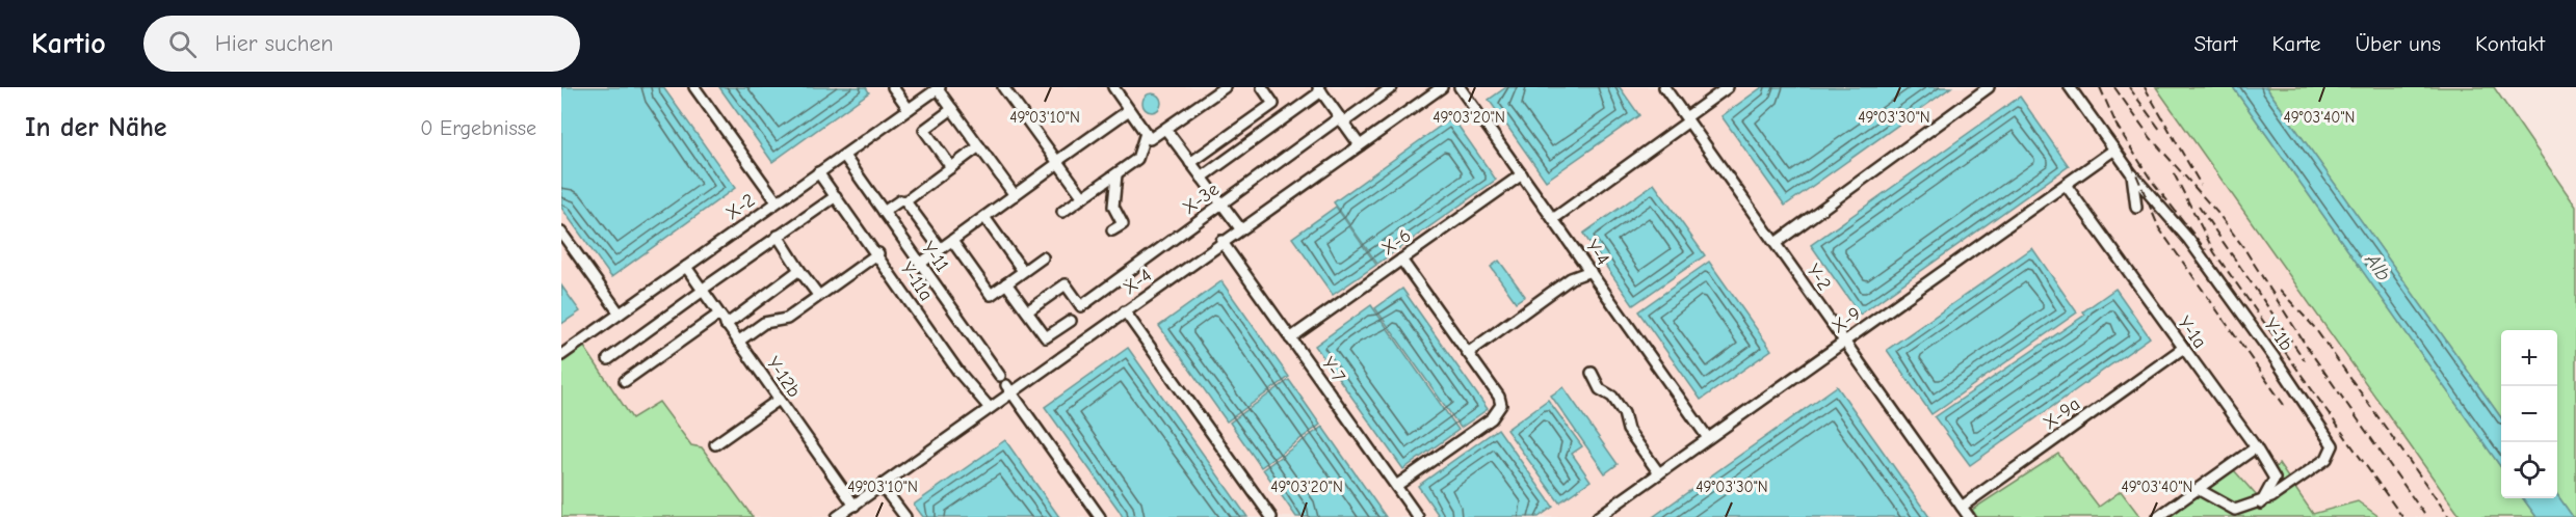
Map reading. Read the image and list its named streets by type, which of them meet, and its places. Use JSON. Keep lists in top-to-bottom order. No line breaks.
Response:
{"streets":{"street":["X-3e","X-2","X-6","Y-4","Y-11","Y-2","Y-11a","X-4","X-9","Y-1a","Y-1b","Y-7","Y-12b","X-9a"]},"crossings":[["X-2","Y-11"],["X-2","Y-11a"],["X-2","Y-12b"],["X-6","Y-4"],["X-6","Y-7"],["Y-4","X-9"],["Y-2","X-9"],["Y-2","X-9a"],["Y-11a","X-4"],["X-4","Y-7"],["X-4","Y-12b"],["X-9","Y-1a"],["X-9","Y-1b"],["Y-1a","Y-1b"],["Y-1a","X-9a"]],"water":["Alb"],"page":{"header":"Kartio","search":"Hier suchen","nav":["Start","Karte","Über uns","Kontakt"],"heading":["In der Nähe","0 Ergebnisse"],"map_buttons":["+","−"]},"coordinates":["49°03'20\"N","49°03'40\"N","49°03'10\"N","49°03'30\"N"]}
